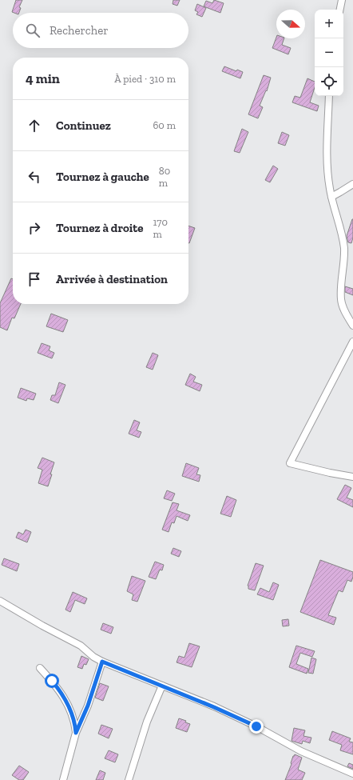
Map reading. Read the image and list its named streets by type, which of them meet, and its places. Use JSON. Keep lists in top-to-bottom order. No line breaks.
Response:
{"north":"right","page":{"map_buttons":["+","−"],"search":"Rechercher","heading":["4 min","À pied · 310 m"],"list":[["Continuez","60 m"],["Tournez à gauche","80 m"],["Tournez à droite","170 m"],"Arrivée à destination"]}}
